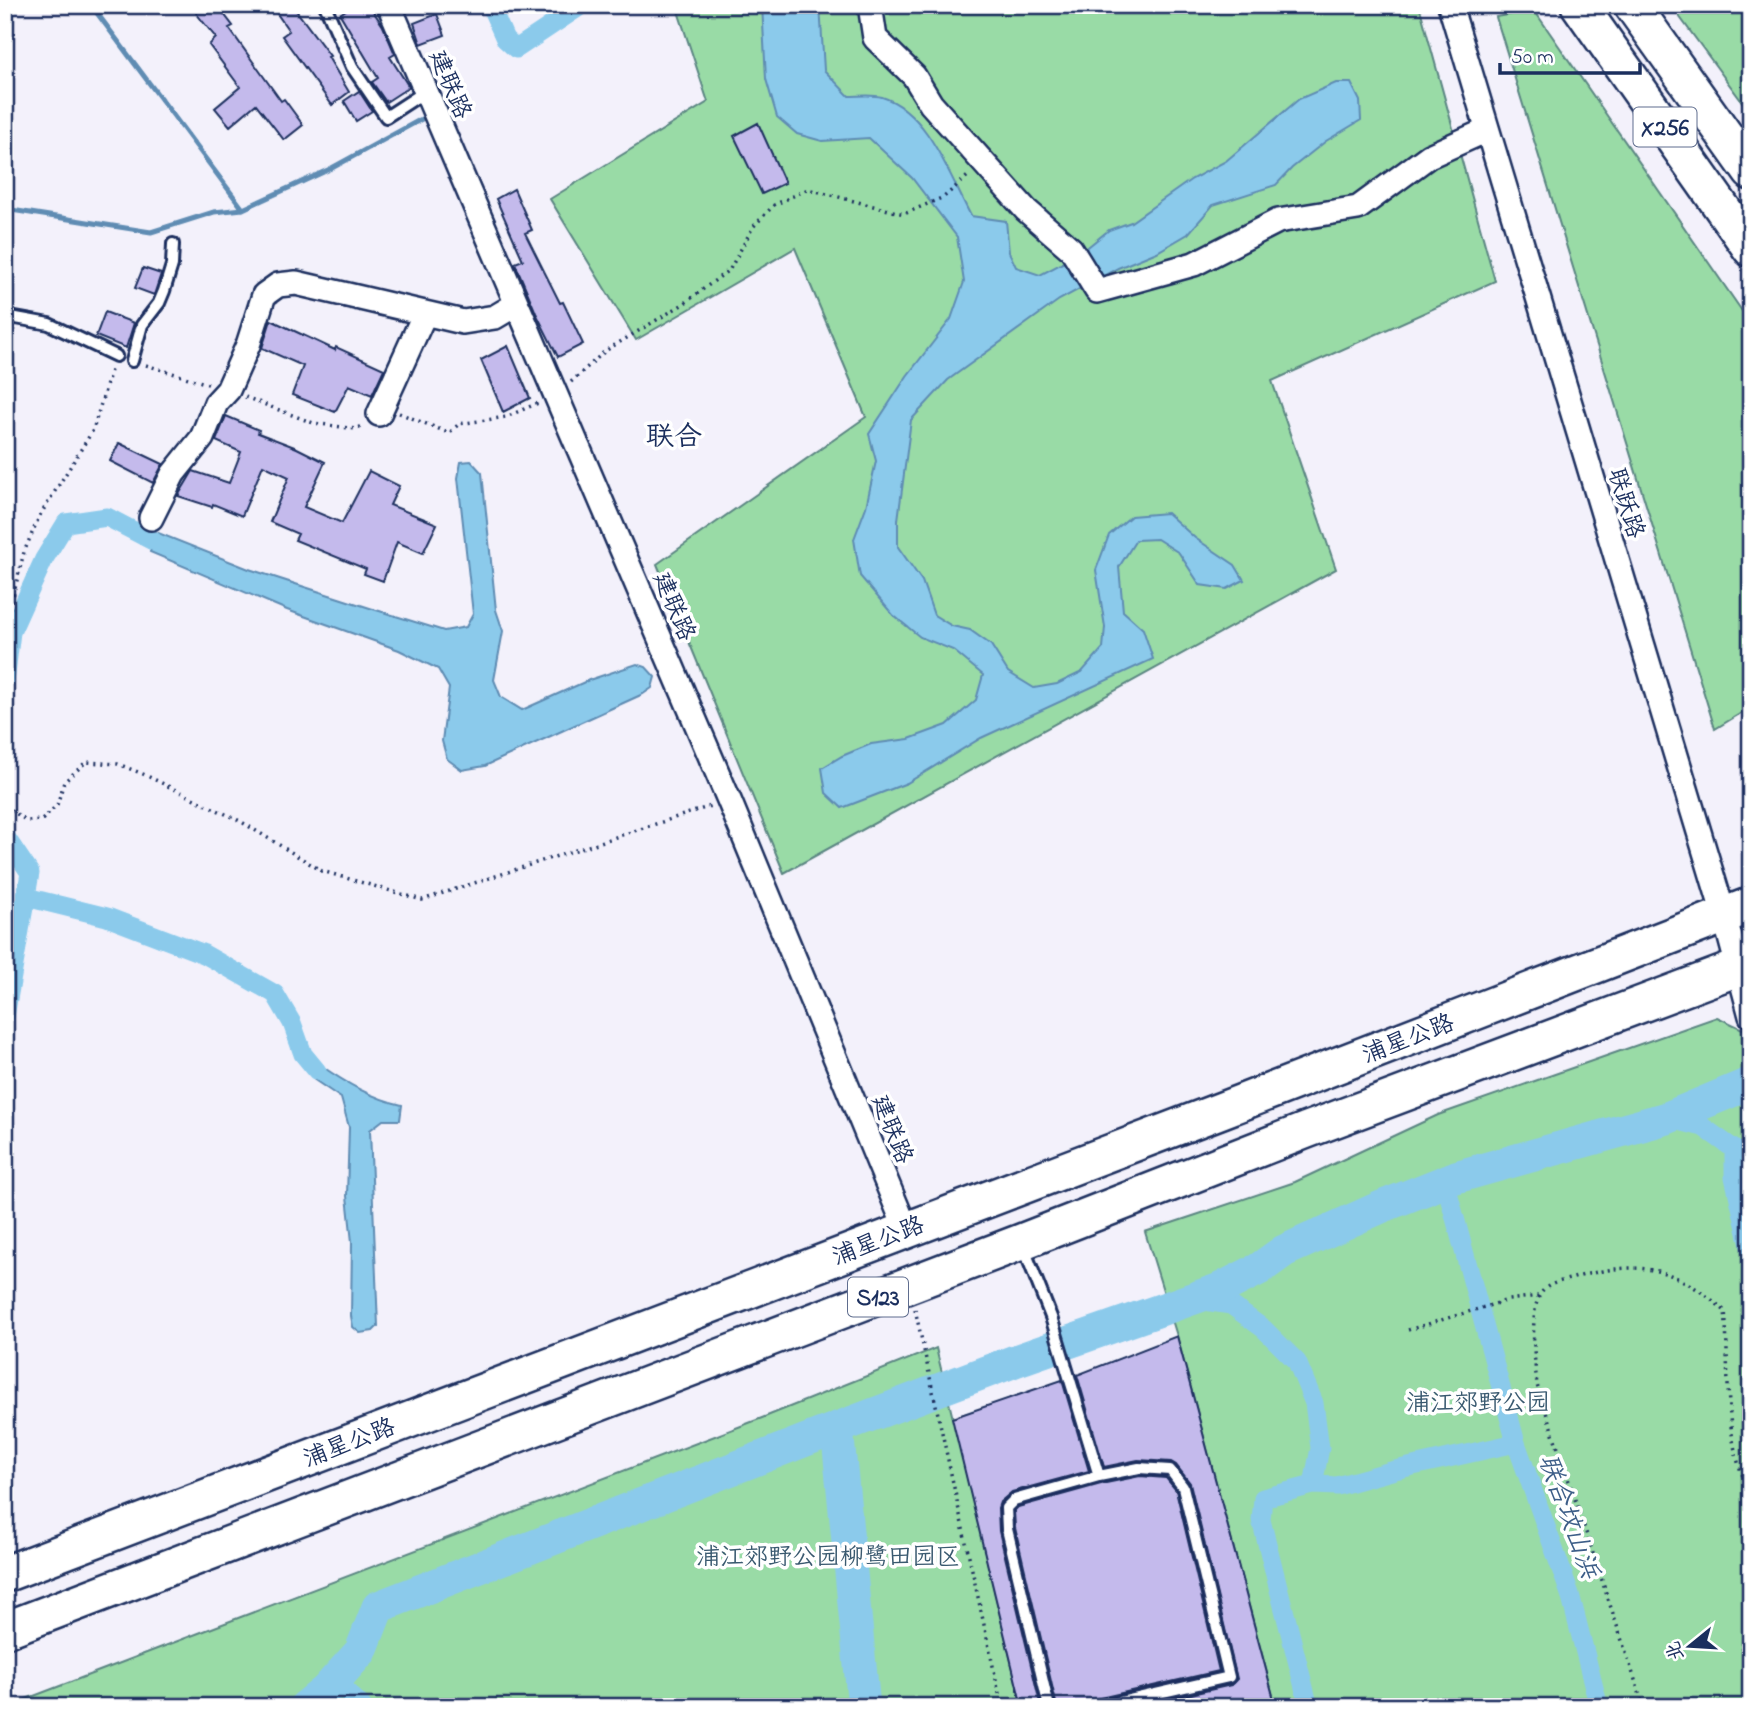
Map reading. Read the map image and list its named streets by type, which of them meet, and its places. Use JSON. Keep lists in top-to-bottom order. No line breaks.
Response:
{"streets":{"main road":["X256","浦星公路","S123"],"street":["建联路","联跃路"]},"crossings":[["建联路","浦星公路"],["联跃路","浦星公路"],["浦星公路","S123"]],"districts":["联合"],"water":["联合坟山浜"],"parks":["浦江郊野公园","浦江郊野公园柳鹭田园区"],"scale_bar":"50 m","north":"left"}
